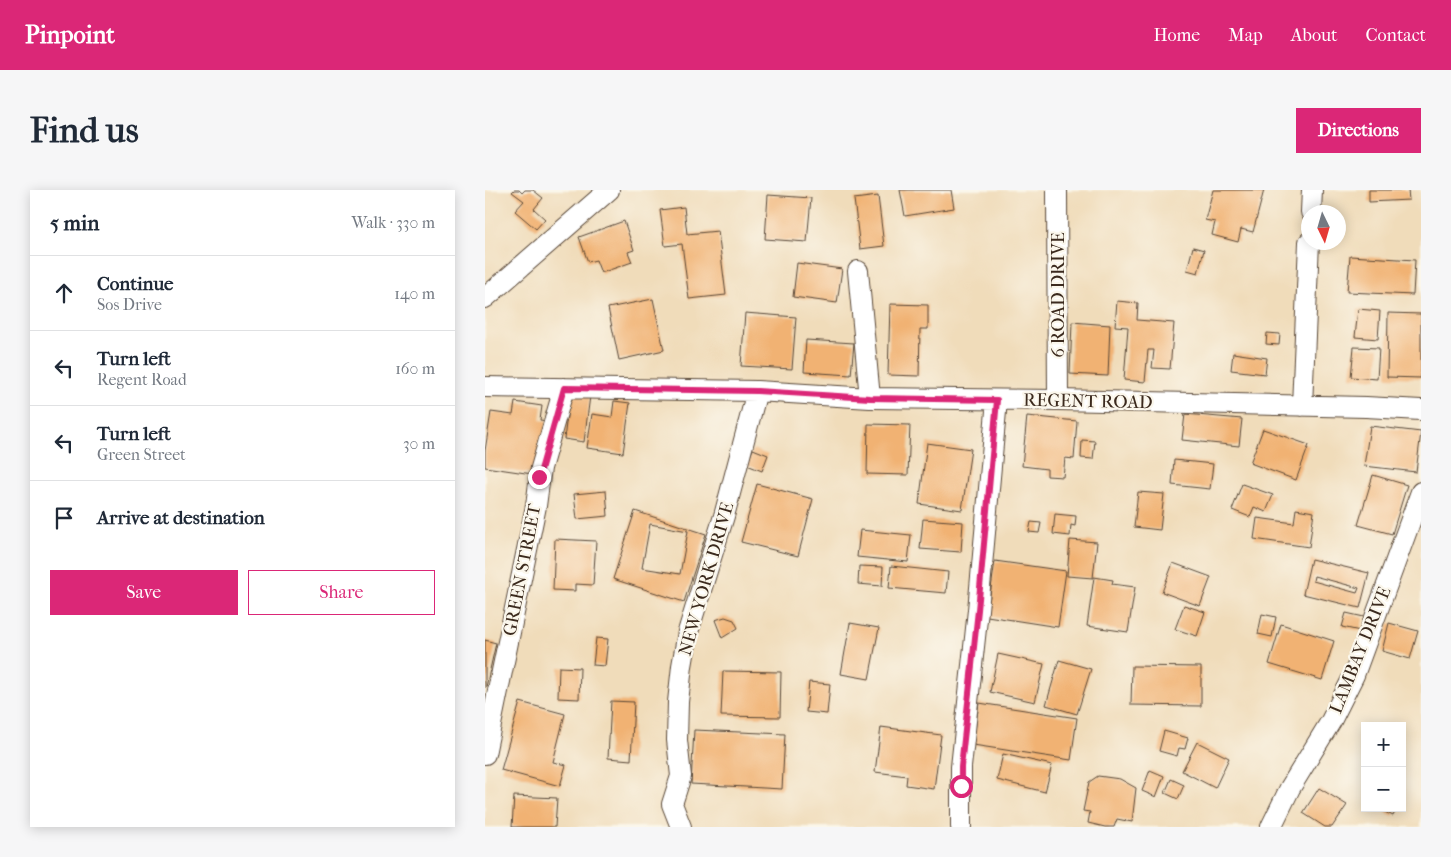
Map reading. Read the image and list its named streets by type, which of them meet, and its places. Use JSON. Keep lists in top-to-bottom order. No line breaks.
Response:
{"streets":{"street":["6 ROAD DRIVE","REGENT ROAD","GREEN STREET","NEW YORK DRIVE","LAMBAY DRIVE"]},"crossings":[["6 ROAD DRIVE","REGENT ROAD"],["REGENT ROAD","GREEN STREET"],["REGENT ROAD","NEW YORK DRIVE"]],"north":"bottom","page":{"header":"Pinpoint","nav":["Home","Map","About","Contact"],"buttons":["Directions",["Save","Share"]],"title":"Find us","heading":["5 min","Walk · 330 m"],"list":[["Continue","Sos Drive","140 m"],["Turn left","Regent Road","160 m"],["Turn left","Green Street","30 m"],"Arrive at destination"],"map_buttons":["+","−"]}}
